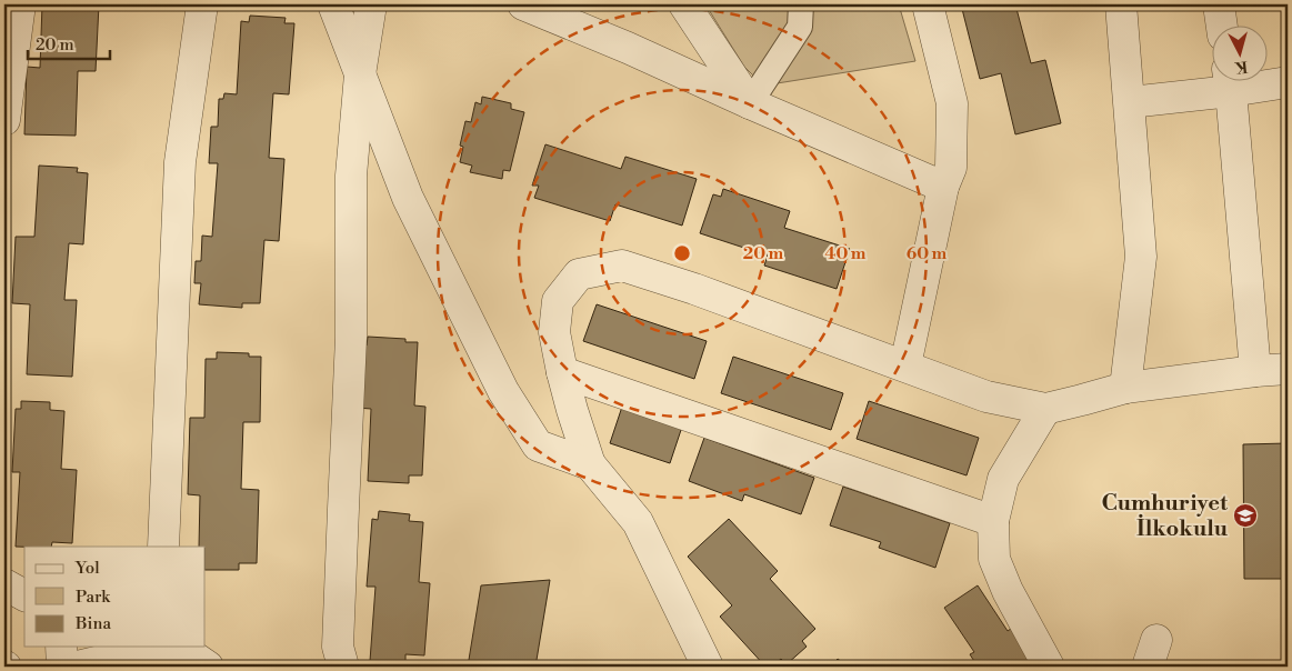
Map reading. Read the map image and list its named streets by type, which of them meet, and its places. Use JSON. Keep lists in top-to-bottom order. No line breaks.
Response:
{"places":{"school or university":["Cumhuriyet İlkokulu"]},"legend":["Yol","Park","Bina"],"scale_bar":"20 m","north":"bottom","rings":["20 m","40 m","60 m"]}
